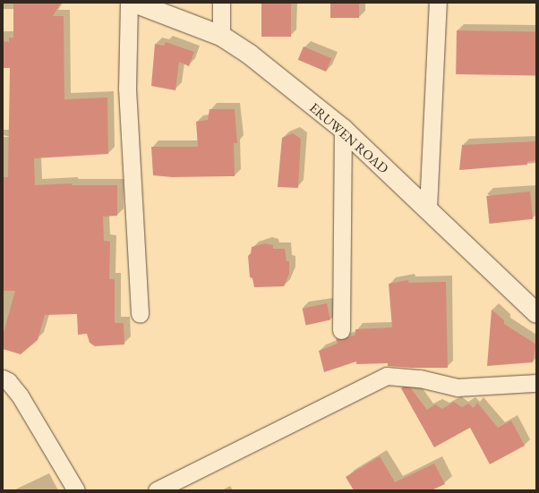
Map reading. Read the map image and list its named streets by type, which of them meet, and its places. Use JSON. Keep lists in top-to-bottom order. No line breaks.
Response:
{"streets":{"street":["ERUWEN ROAD"]}}
